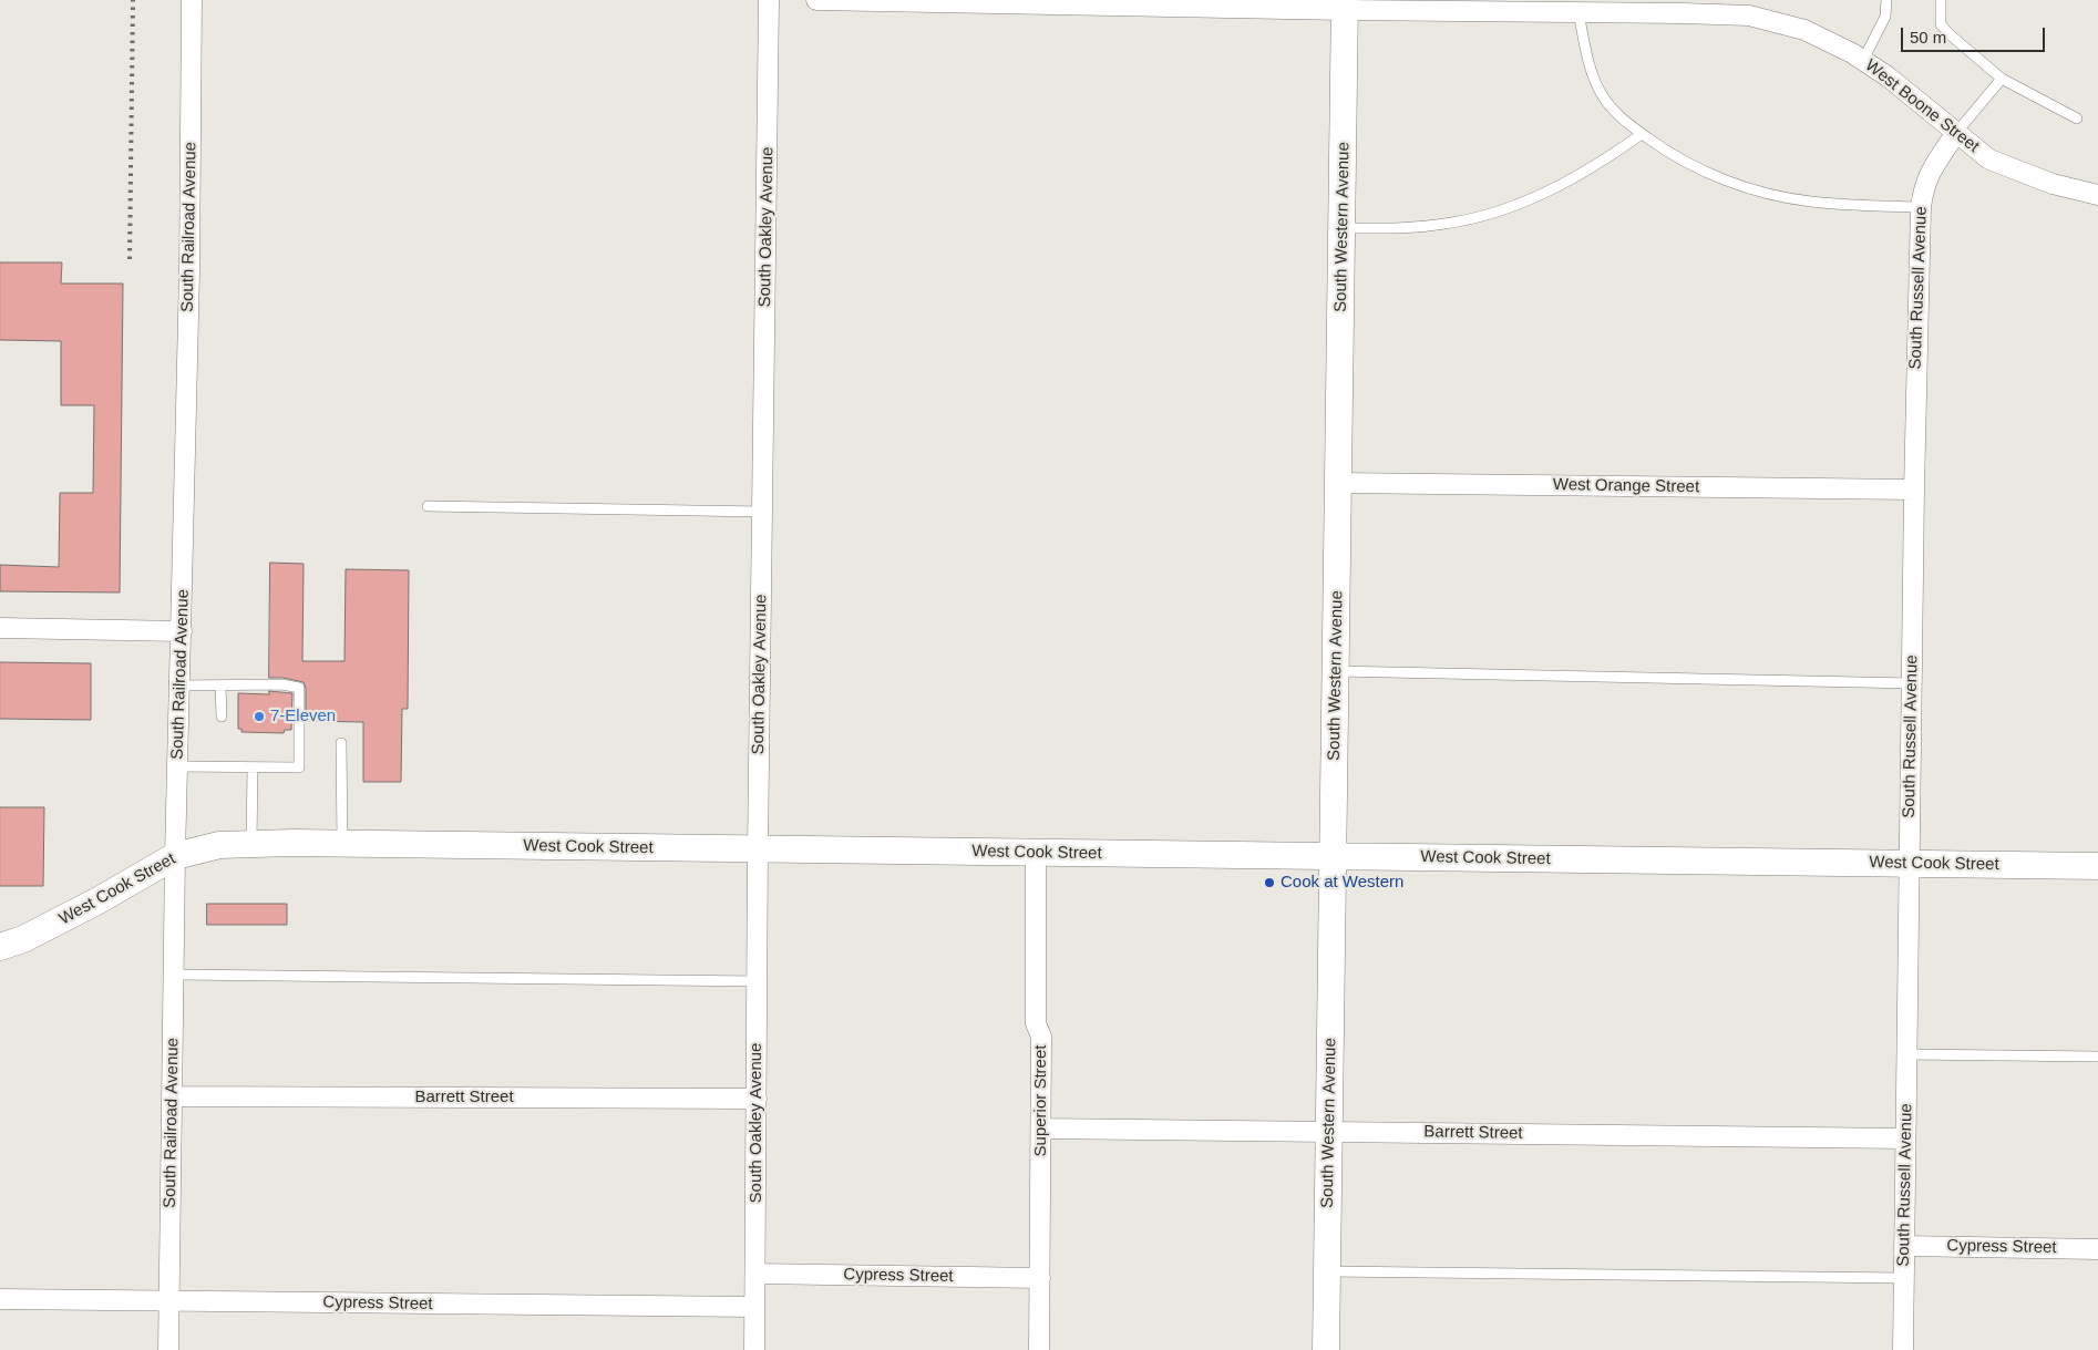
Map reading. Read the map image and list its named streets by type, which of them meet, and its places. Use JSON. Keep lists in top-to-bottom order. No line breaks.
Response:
{"streets":{"street":["West Boone Street","South Railroad Avenue","South Oakley Avenue","South Western Avenue","South Russell Avenue","West Orange Street","West Cook Street","Barrett Street","Superior Street","Cypress Street"]},"crossings":[["West Boone Street","South Western Avenue"],["West Boone Street","South Russell Avenue"],["South Railroad Avenue","West Cook Street"],["South Railroad Avenue","Barrett Street"],["South Railroad Avenue","Cypress Street"],["South Oakley Avenue","West Cook Street"],["South Oakley Avenue","Barrett Street"],["South Oakley Avenue","Cypress Street"],["South Western Avenue","West Orange Street"],["South Western Avenue","West Cook Street"],["South Western Avenue","Barrett Street"],["South Russell Avenue","West Orange Street"],["South Russell Avenue","West Cook Street"],["South Russell Avenue","Barrett Street"],["South Russell Avenue","Cypress Street"],["West Cook Street","Superior Street"],["Barrett Street","Superior Street"],["Superior Street","Cypress Street"]],"places":["7-Eleven","Cook at Western"],"scale_bar":"50 m"}
